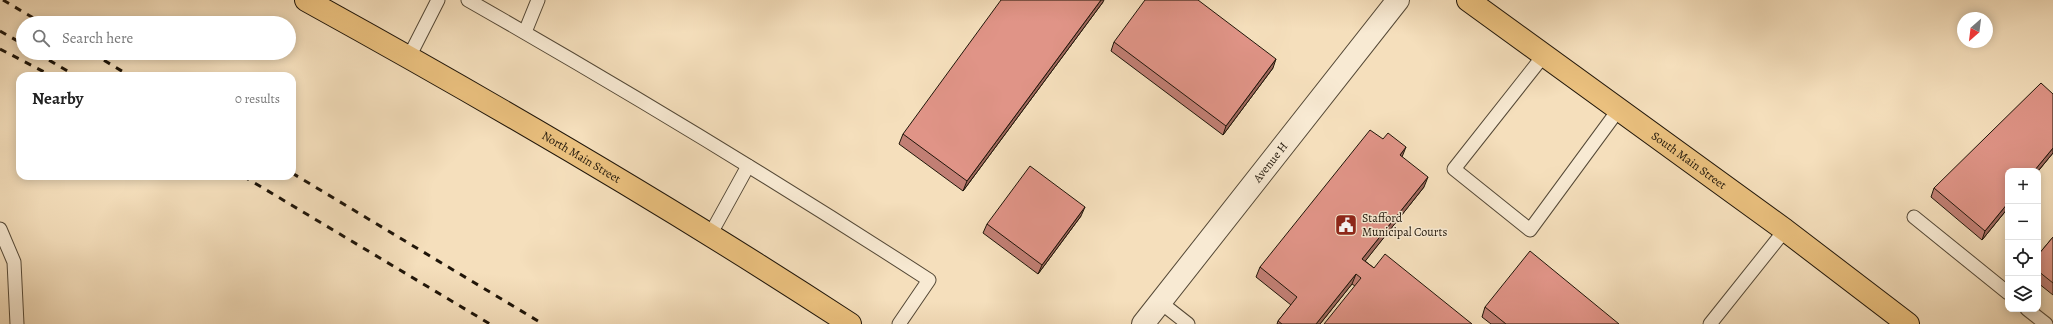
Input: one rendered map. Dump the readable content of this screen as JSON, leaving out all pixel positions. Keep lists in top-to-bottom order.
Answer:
{
  "streets": {
    "highway": ["North Main Street", "South Main Street"],
    "street": ["Avenue H"]
  },
  "places": {
    "public building": ["Stafford Municipal Courts"]
  },
  "north": "bottom left",
  "page": {
    "search": "Search here",
    "heading": ["Nearby", "0 results"],
    "map_buttons": ["+", "−"]
  }
}
